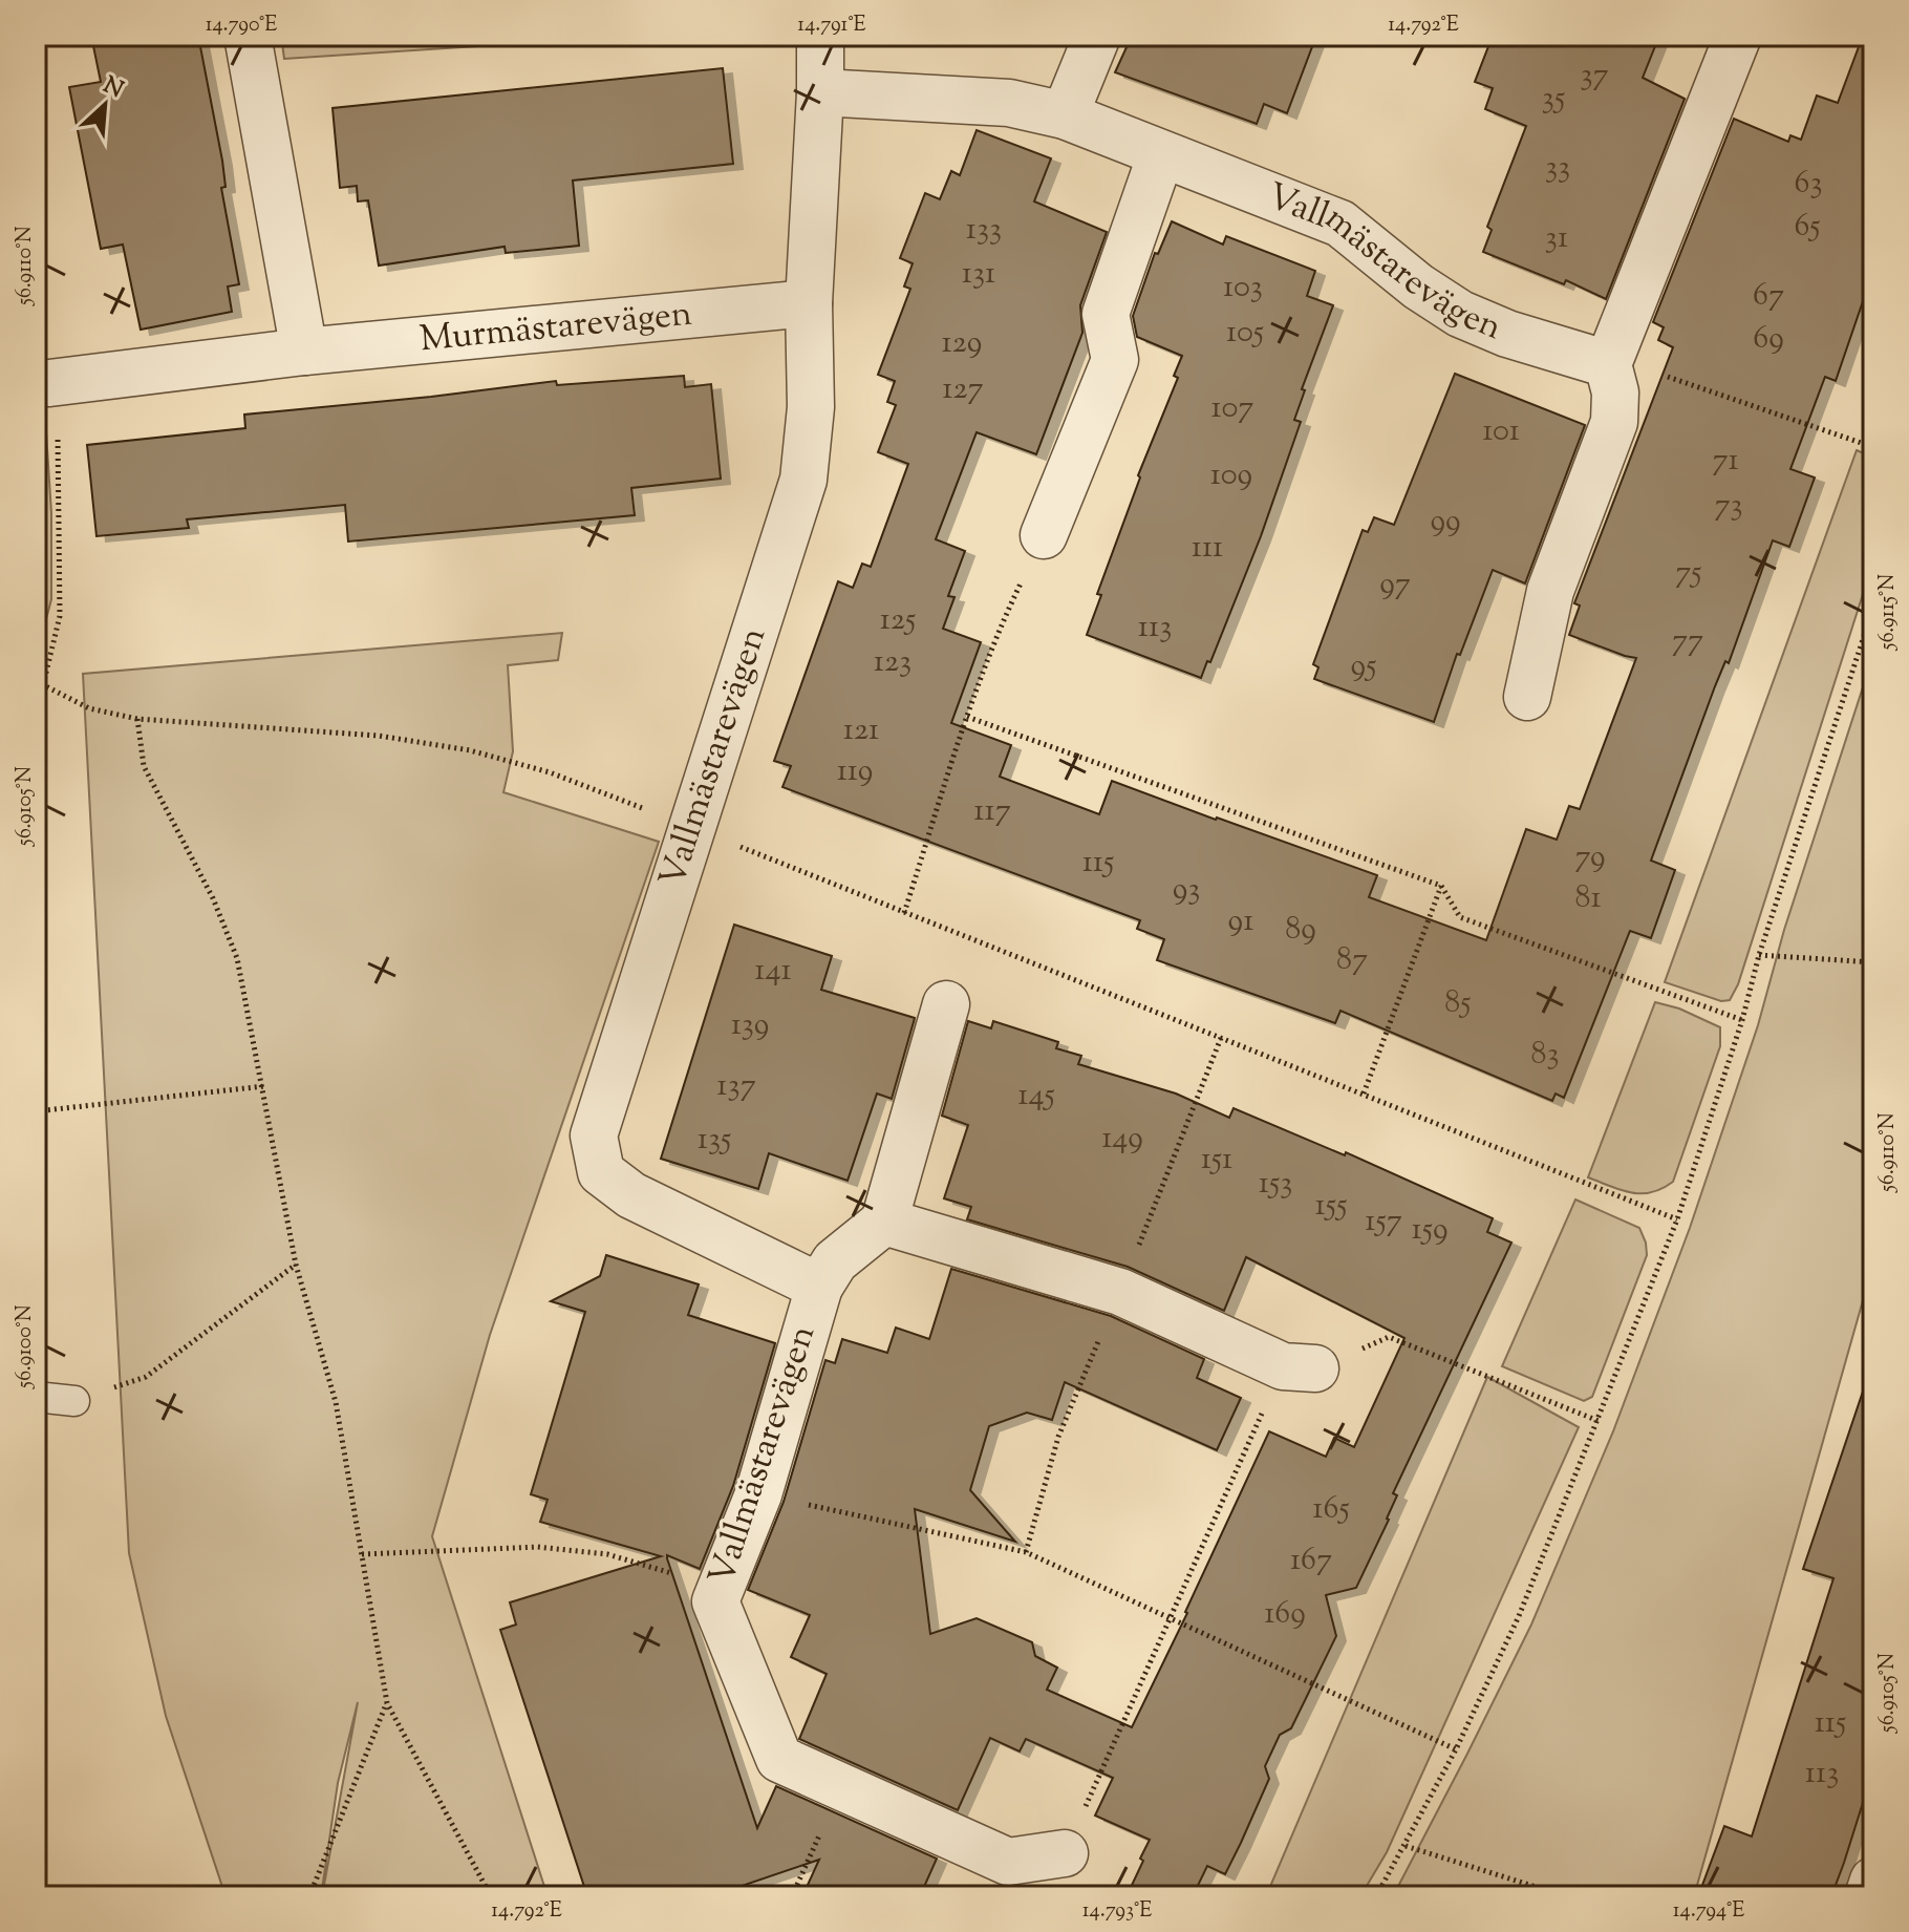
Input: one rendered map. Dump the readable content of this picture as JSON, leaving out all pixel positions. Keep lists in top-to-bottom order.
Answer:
{
  "streets": {
    "street": ["Vallmästarevägen", "Murmästarevägen"]
  },
  "crossings": [
    ["Vallmästarevägen", "Murmästarevägen"]
  ],
  "house_numbers": [
    "37",
    "35",
    "33",
    "63",
    "65",
    "133",
    "31",
    "131",
    "103",
    "67",
    "105",
    "69",
    "129",
    "127",
    "107",
    "101",
    "71",
    "109",
    "73",
    "99",
    "111",
    "75",
    "97",
    "125",
    "113",
    "77",
    "123",
    "95",
    "121",
    "119",
    "117",
    "79",
    "115",
    "93",
    "81",
    "91",
    "89",
    "87",
    "141",
    "85",
    "139",
    "83",
    "137",
    "145",
    "149",
    "135",
    "151",
    "153",
    "155",
    "157",
    "159",
    "165",
    "167",
    "169",
    "115",
    "113"
  ],
  "north": "top right",
  "coordinates": [
    "14.790°E",
    "14.791°E",
    "14.792°E",
    "56.9110°N",
    "56.9115°N",
    "56.9105°N",
    "56.9100°N",
    "14.793°E",
    "14.794°E"
  ]
}
